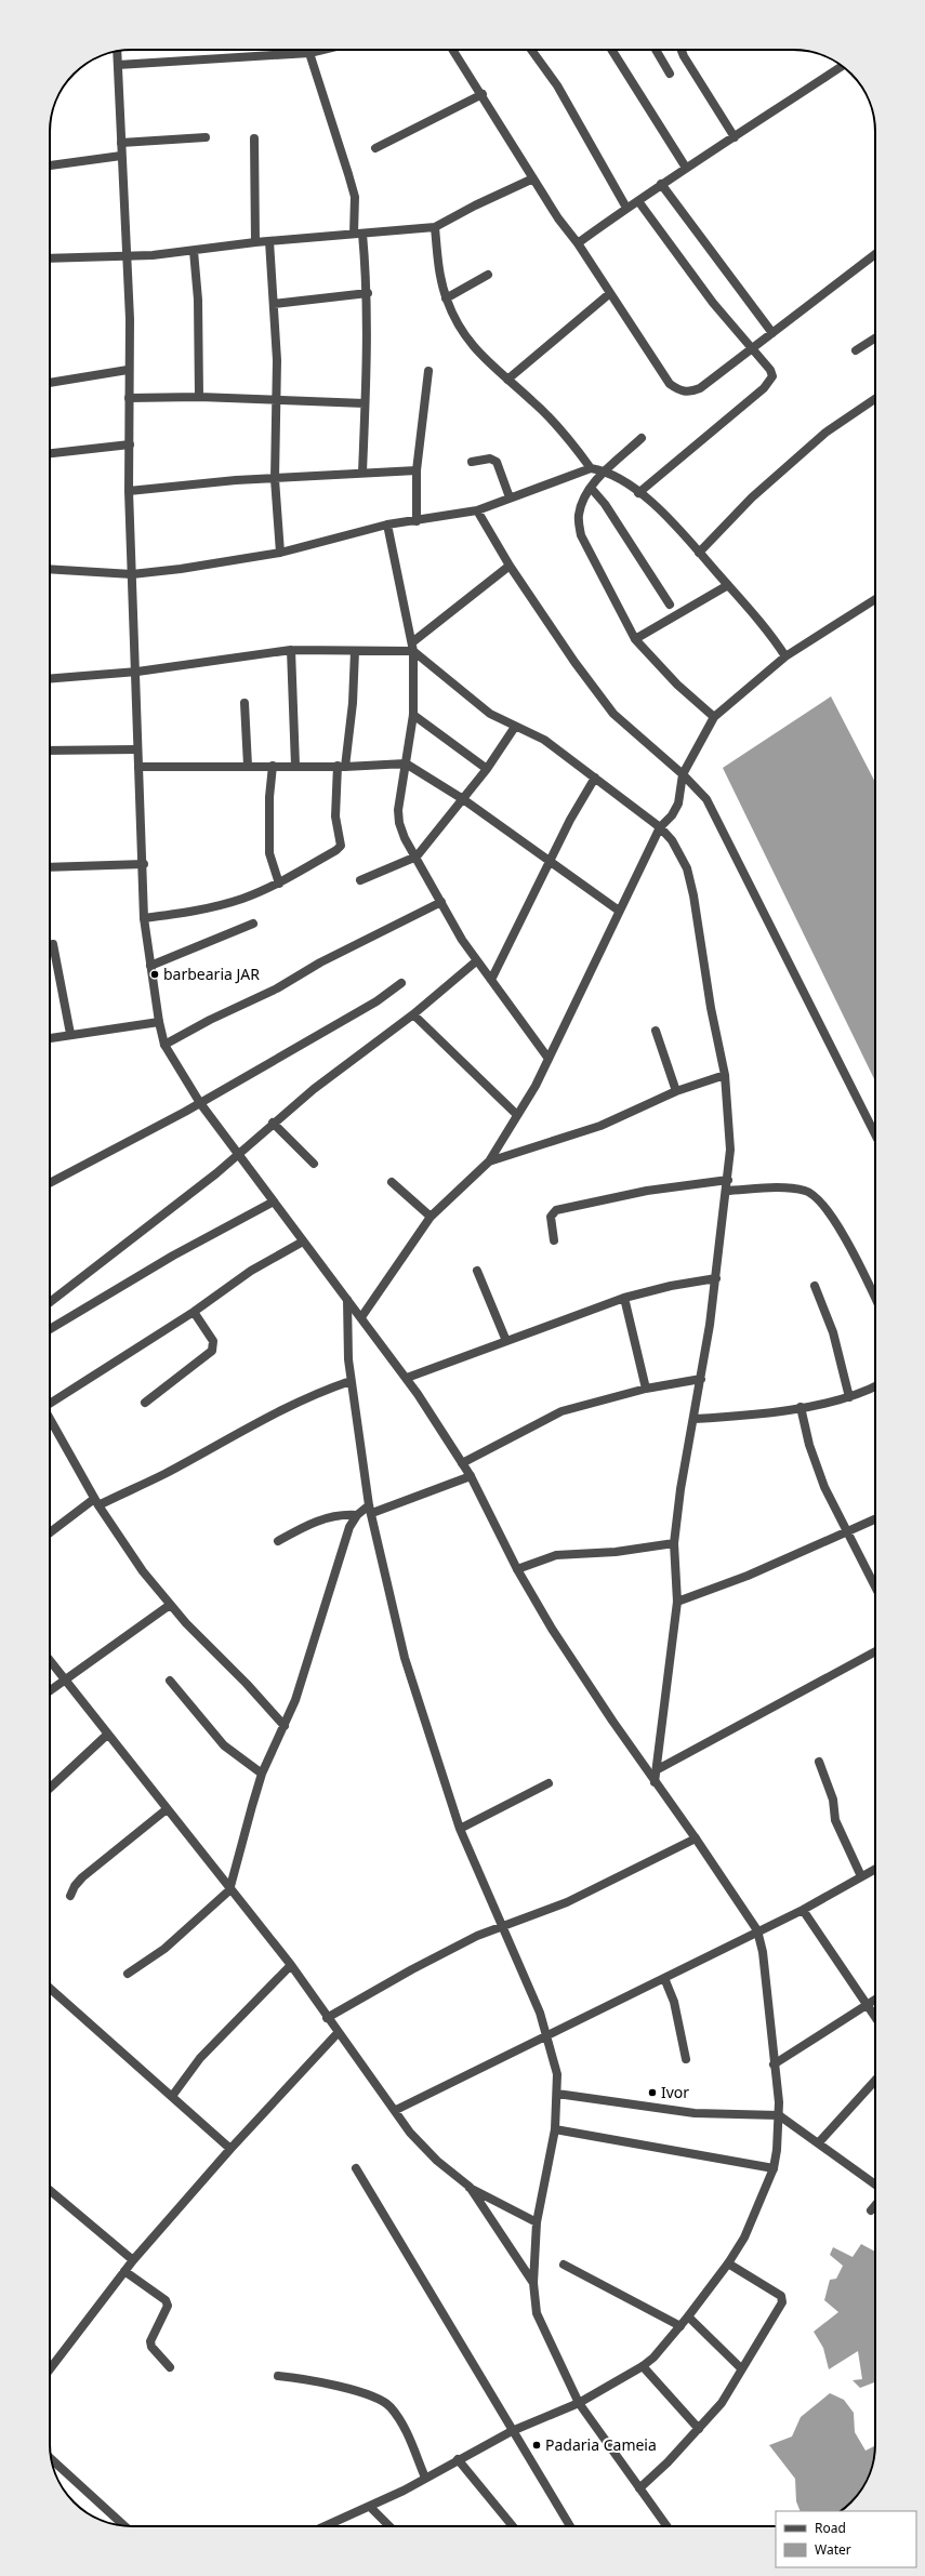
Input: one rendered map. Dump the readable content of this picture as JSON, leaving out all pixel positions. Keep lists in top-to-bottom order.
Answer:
{
  "places": ["barbearia JAR", "Ivor", "Padaria Cameia"],
  "legend": ["Road", "Water"]
}
